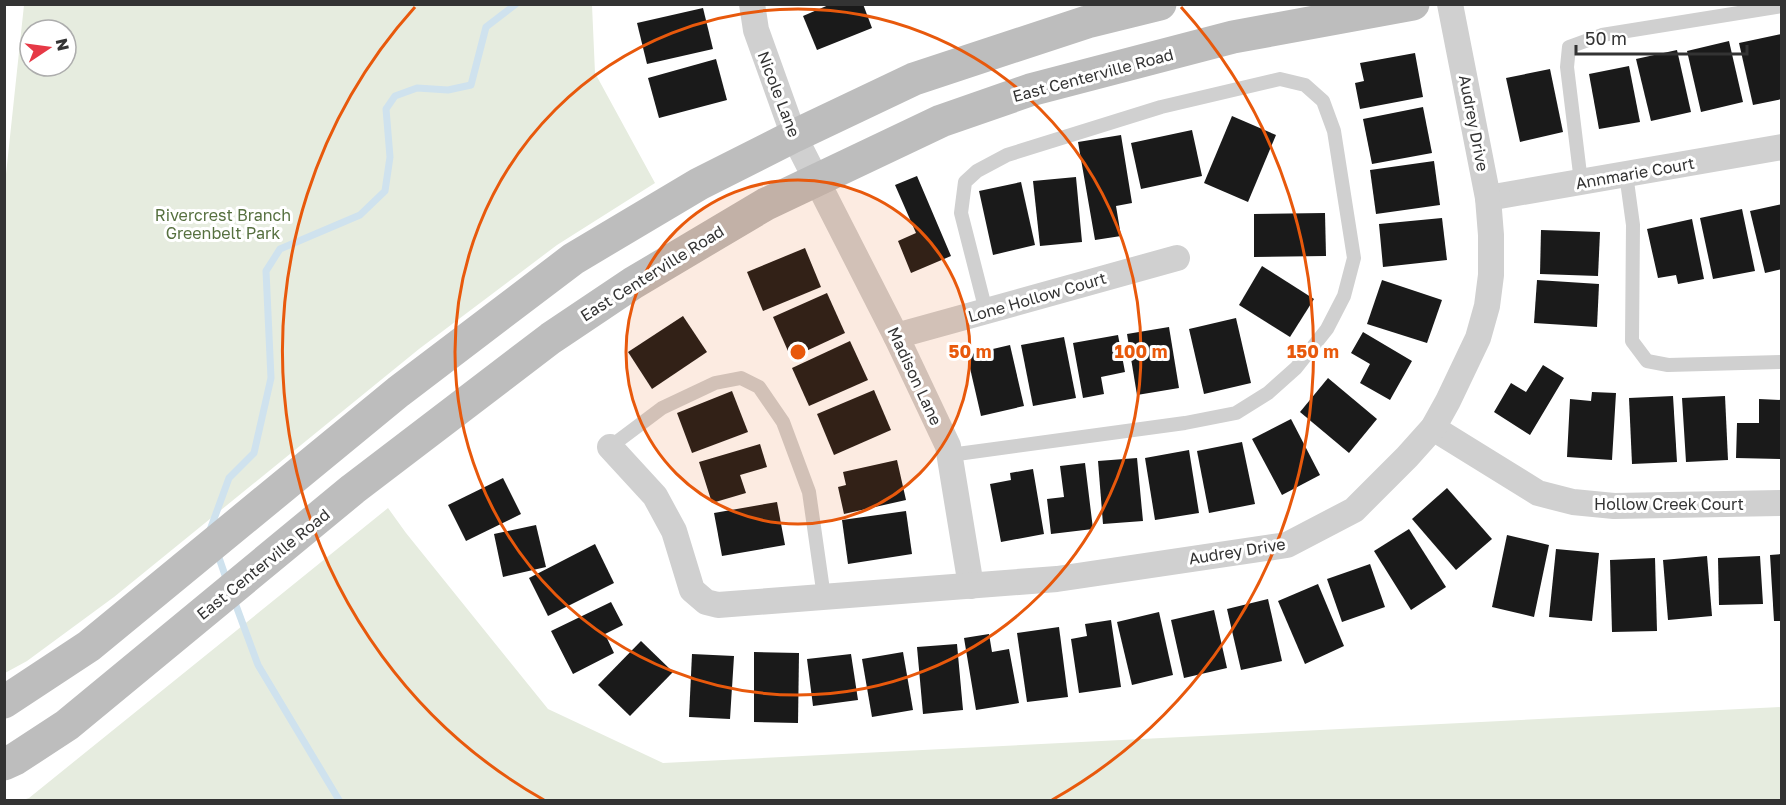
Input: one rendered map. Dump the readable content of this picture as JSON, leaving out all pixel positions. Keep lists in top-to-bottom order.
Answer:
{
  "streets": {
    "main road": ["East Centerville Road"],
    "street": [
      "Nicole Lane",
      "Audrey Drive",
      "Annmarie Court",
      "Lone Hollow Court",
      "Madison Lane",
      "Hollow Creek Court"
    ]
  },
  "crossings": [
    ["East Centerville Road", "Nicole Lane"],
    ["East Centerville Road", "Madison Lane"],
    ["Nicole Lane", "Madison Lane"],
    ["Audrey Drive", "Annmarie Court"],
    ["Audrey Drive", "Madison Lane"],
    ["Audrey Drive", "Hollow Creek Court"],
    ["Lone Hollow Court", "Madison Lane"]
  ],
  "parks": ["Rivercrest Branch Greenbelt Park"],
  "scale_bar": "50 m",
  "north": "right",
  "rings": ["50 m", "100 m", "150 m"]
}
